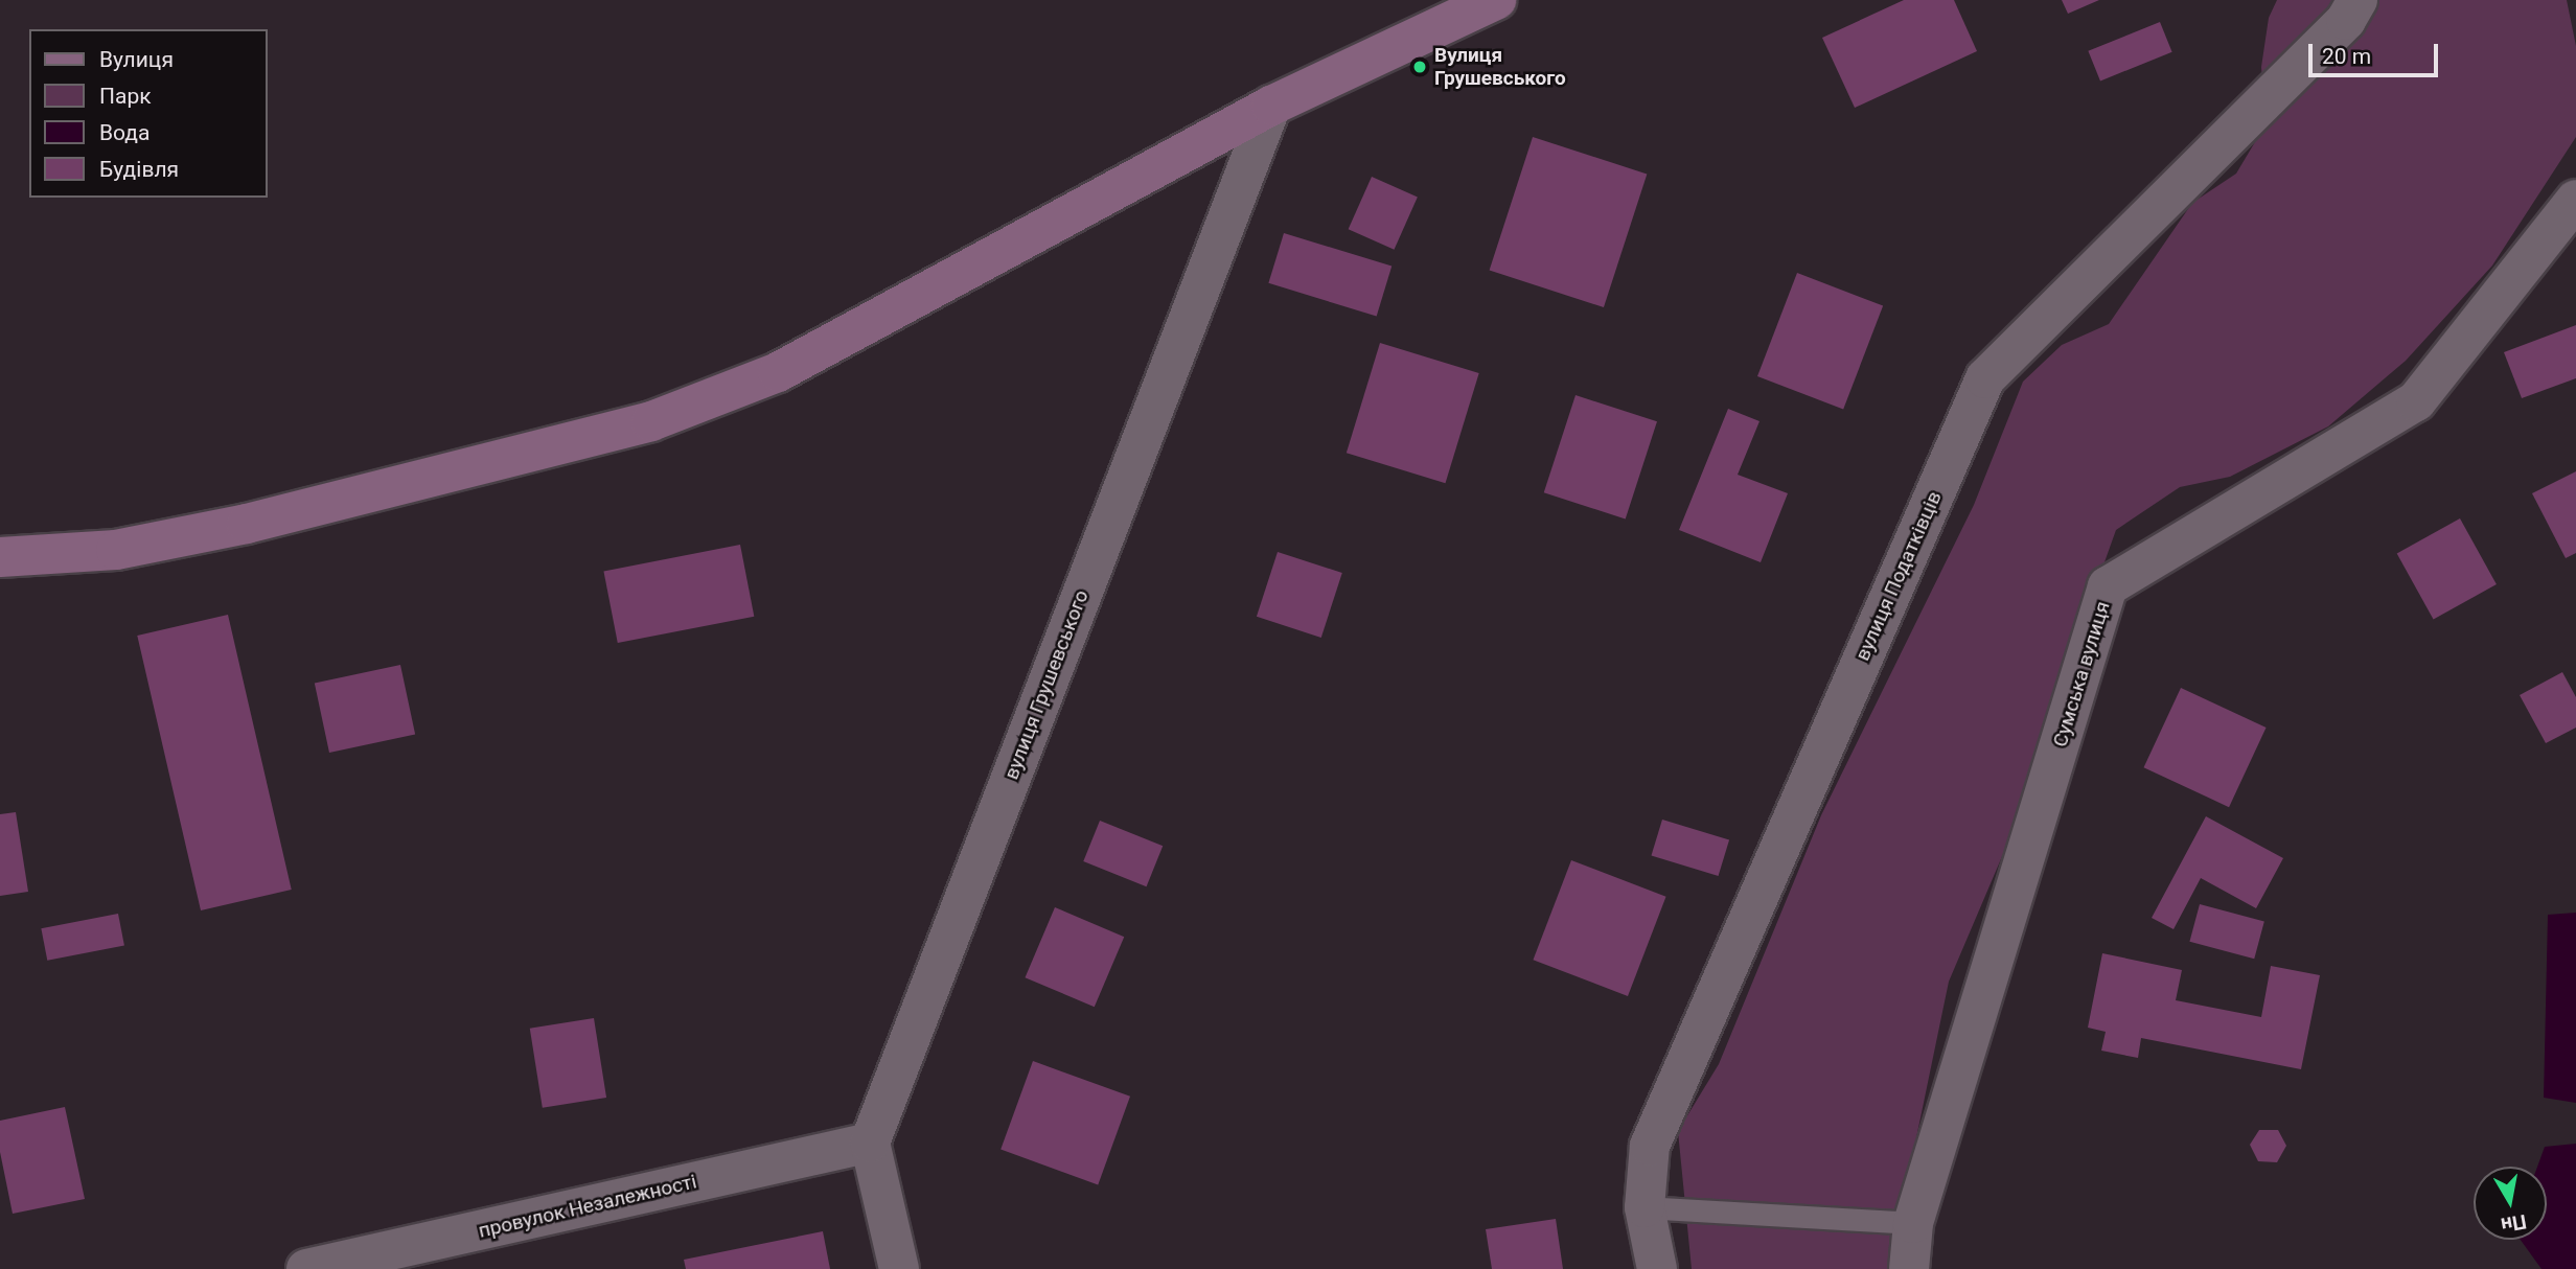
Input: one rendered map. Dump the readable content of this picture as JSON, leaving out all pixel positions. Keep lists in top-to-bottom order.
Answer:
{
  "streets": {
    "street": [
      "вулиця Податківців",
      "Сумська вулиця",
      "вулиця Грушевського",
      "провулок Незалежності"
    ]
  },
  "crossings": [
    ["вулиця Грушевського", "провулок Незалежності"]
  ],
  "places": ["Вулиця Грушевського"],
  "legend": [
    "Вулиця",
    "Парк",
    "Вода",
    "Будівля"
  ],
  "scale_bar": "20 m",
  "north": "bottom"
}
